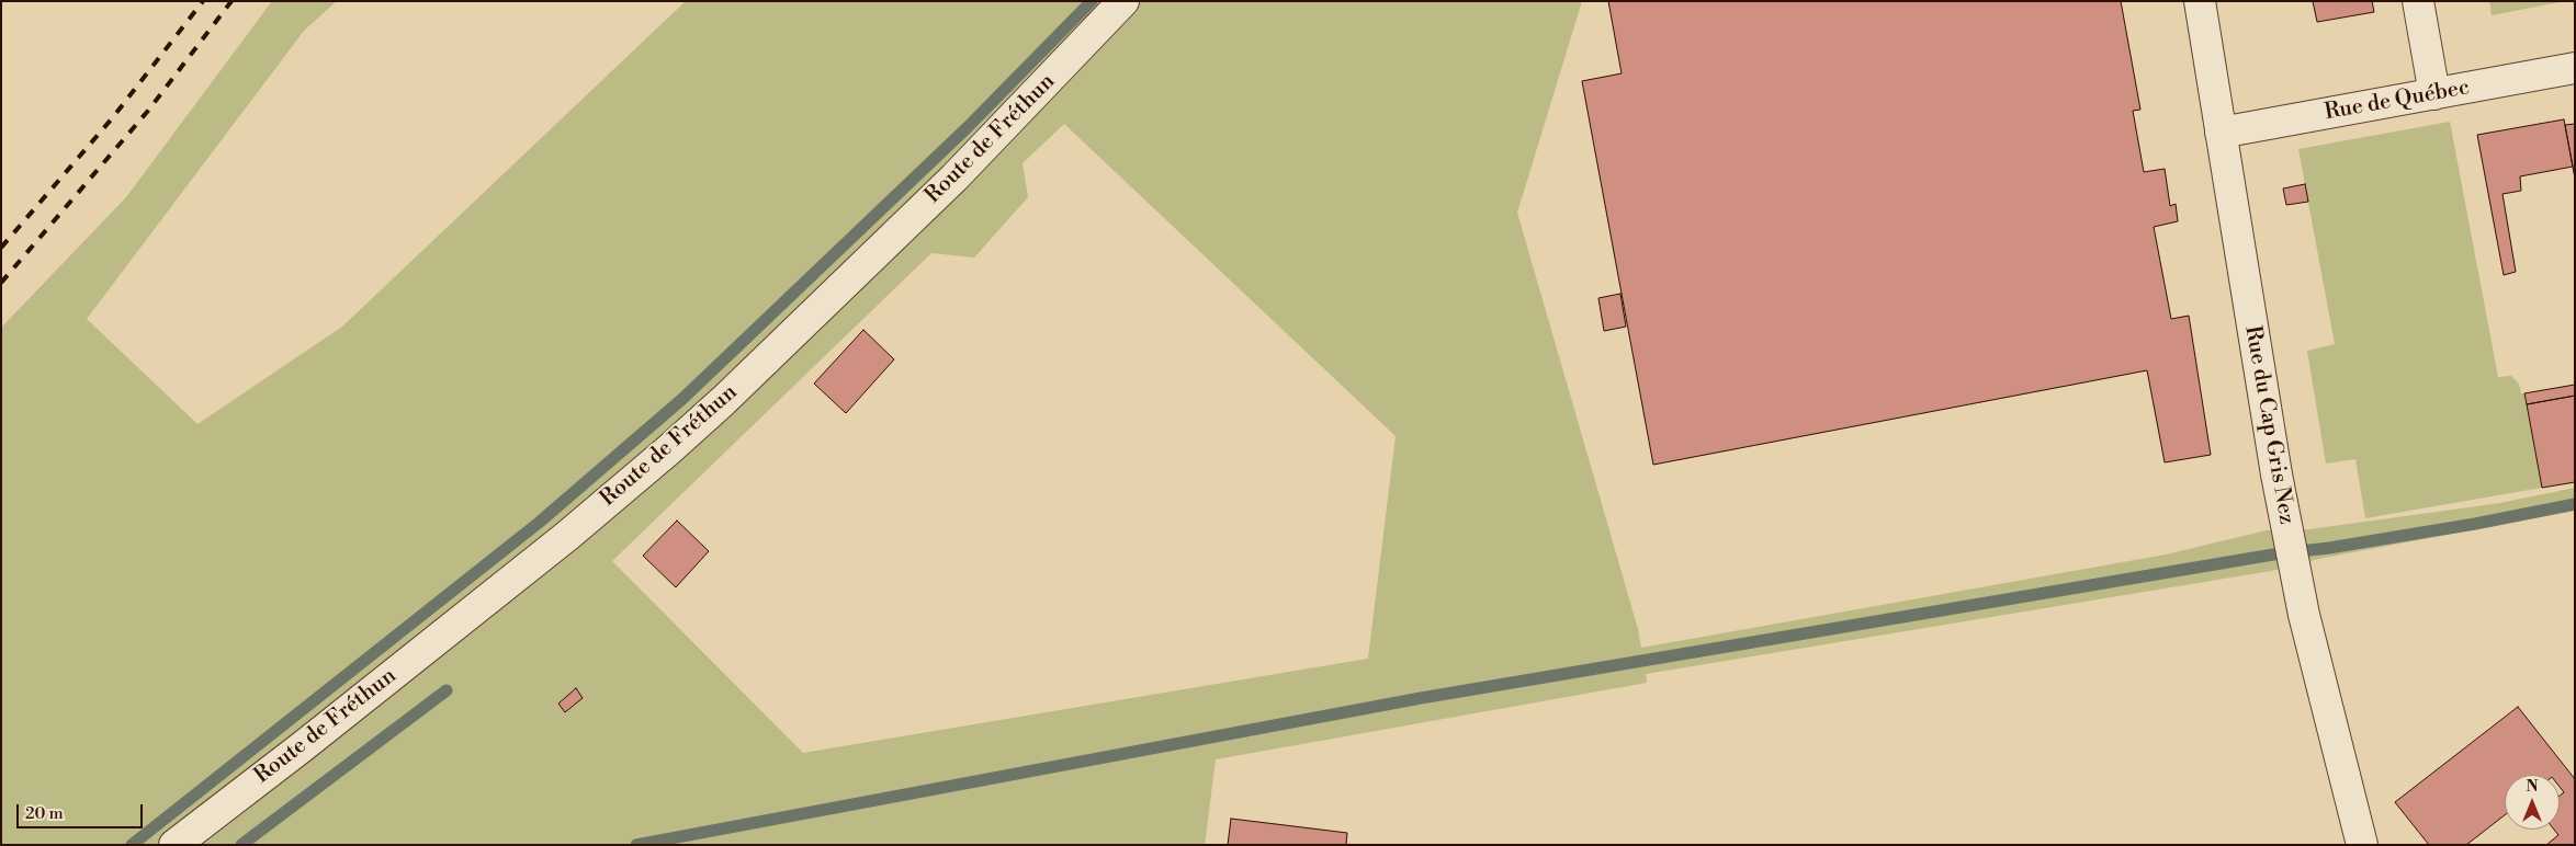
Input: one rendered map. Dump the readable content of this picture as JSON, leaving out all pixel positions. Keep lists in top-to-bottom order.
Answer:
{
  "streets": {
    "street": ["Rue de Québec", "Route de Fréthun", "Rue du Cap Gris Nez"]
  },
  "crossings": [
    ["Rue de Québec", "Rue du Cap Gris Nez"]
  ],
  "scale_bar": "20 m",
  "north": "top"
}
